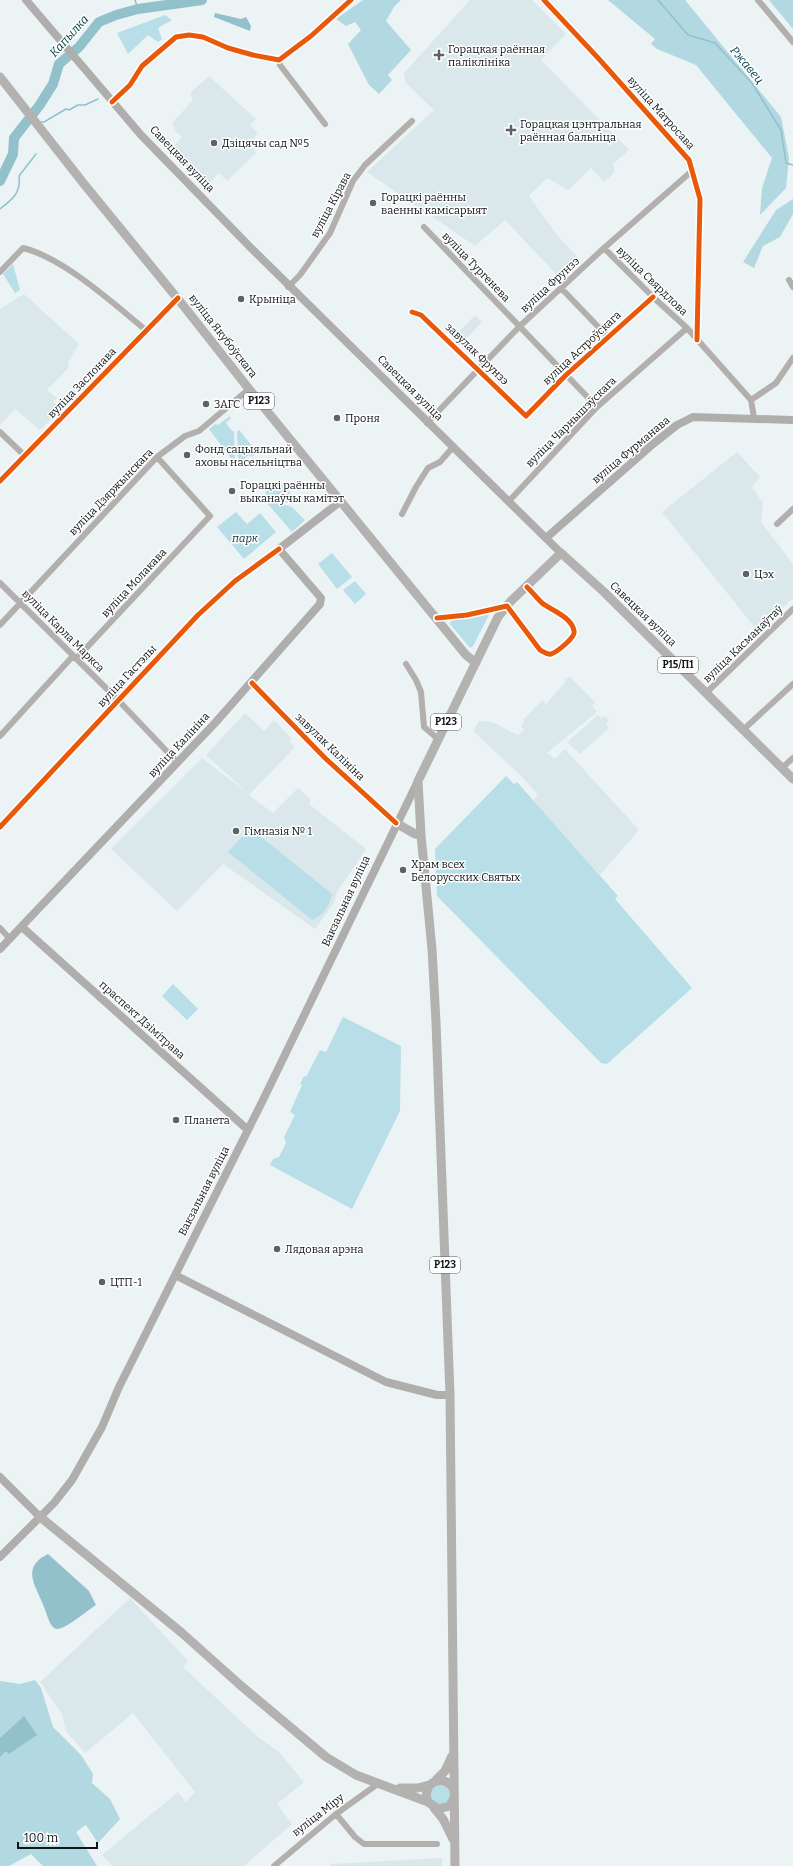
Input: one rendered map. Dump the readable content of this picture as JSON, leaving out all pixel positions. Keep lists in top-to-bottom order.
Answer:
{
  "streets": {
    "main road": [
      "Савецкая вуліца",
      "вуліца Якубоўскага",
      "Р123",
      "вуліца Фурманава",
      "Р15/П1",
      "вуліца Гастэлы",
      "вуліца Калініна",
      "Вакзальная вуліца",
      "праспект Дзімітрава"
    ],
    "street": [
      "вуліца Матросава",
      "вуліца Кірава",
      "вуліца Тургенева",
      "вуліца Свярдлова",
      "вуліца Фрунзэ",
      "вуліца Астроўскага",
      "завулак Фрунзэ",
      "вуліца Заслонава",
      "вуліца Чарнышэўскага",
      "вуліца Дзяржынскага",
      "вуліца Молакава",
      "вуліца Карла Маркса",
      "вуліца Касманаўтаў",
      "завулак Калініна",
      "вуліца Міру"
    ]
  },
  "crossings": [
    ["вуліца Матросава", "вуліца Фрунзэ"],
    ["Савецкая вуліца", "вуліца Кірава"],
    ["Савецкая вуліца", "вуліца Фрунзэ"],
    ["Савецкая вуліца", "вуліца Чарнышэўскага"],
    ["Савецкая вуліца", "вуліца Фурманава"],
    ["Савецкая вуліца", "вуліца Касманаўтаў"],
    ["Савецкая вуліца", "Вакзальная вуліца"],
    ["вуліца Тургенева", "вуліца Фрунзэ"],
    ["вуліца Тургенева", "вуліца Астроўскага"],
    ["вуліца Тургенева", "вуліца Чарнышэўскага"],
    ["вуліца Свярдлова", "вуліца Фрунзэ"],
    ["вуліца Свярдлова", "вуліца Астроўскага"],
    ["вуліца Свярдлова", "вуліца Чарнышэўскага"],
    ["вуліца Фрунзэ", "завулак Фрунзэ"],
    ["вуліца Якубоўскага", "вуліца Заслонава"],
    ["вуліца Якубоўскага", "вуліца Дзяржынскага"],
    ["вуліца Якубоўскага", "вуліца Гастэлы"],
    ["вуліца Якубоўскага", "Вакзальная вуліца"],
    ["вуліца Астроўскага", "завулак Фрунзэ"],
    ["Р123", "Вакзальная вуліца"],
    ["вуліца Дзяржынскага", "вуліца Молакава"],
    ["вуліца Дзяржынскага", "вуліца Карла Маркса"],
    ["вуліца Молакава", "вуліца Карла Маркса"],
    ["вуліца Карла Маркса", "вуліца Гастэлы"],
    ["вуліца Карла Маркса", "вуліца Калініна"],
    ["вуліца Гастэлы", "вуліца Калініна"],
    ["вуліца Калініна", "завулак Калініна"],
    ["вуліца Калініна", "праспект Дзімітрава"],
    ["завулак Калініна", "Вакзальная вуліца"],
    ["Вакзальная вуліца", "праспект Дзімітрава"]
  ],
  "water": ["Капылка", "Ржавец"],
  "parks": ["парк"],
  "places": {
    "health": ["Горацкая раённая паліклініка", "Горацкая цэнтральная раённая бальніца"],
    "other": [
      "Дзіцячы сад №5",
      "Горацкі раённы ваенны камісарыят",
      "Крыніца",
      "ЗАГС",
      "Проня",
      "Фонд сацыяльнай аховы насельніцтва",
      "Горацкі раённы выканаўчы камітэт",
      "Цэх",
      "Гімназія № 1",
      "Храм всех Белорусских Святых",
      "Планета",
      "Лядовая арэна",
      "ЦТП-1"
    ]
  },
  "scale_bar": "100 m"
}
